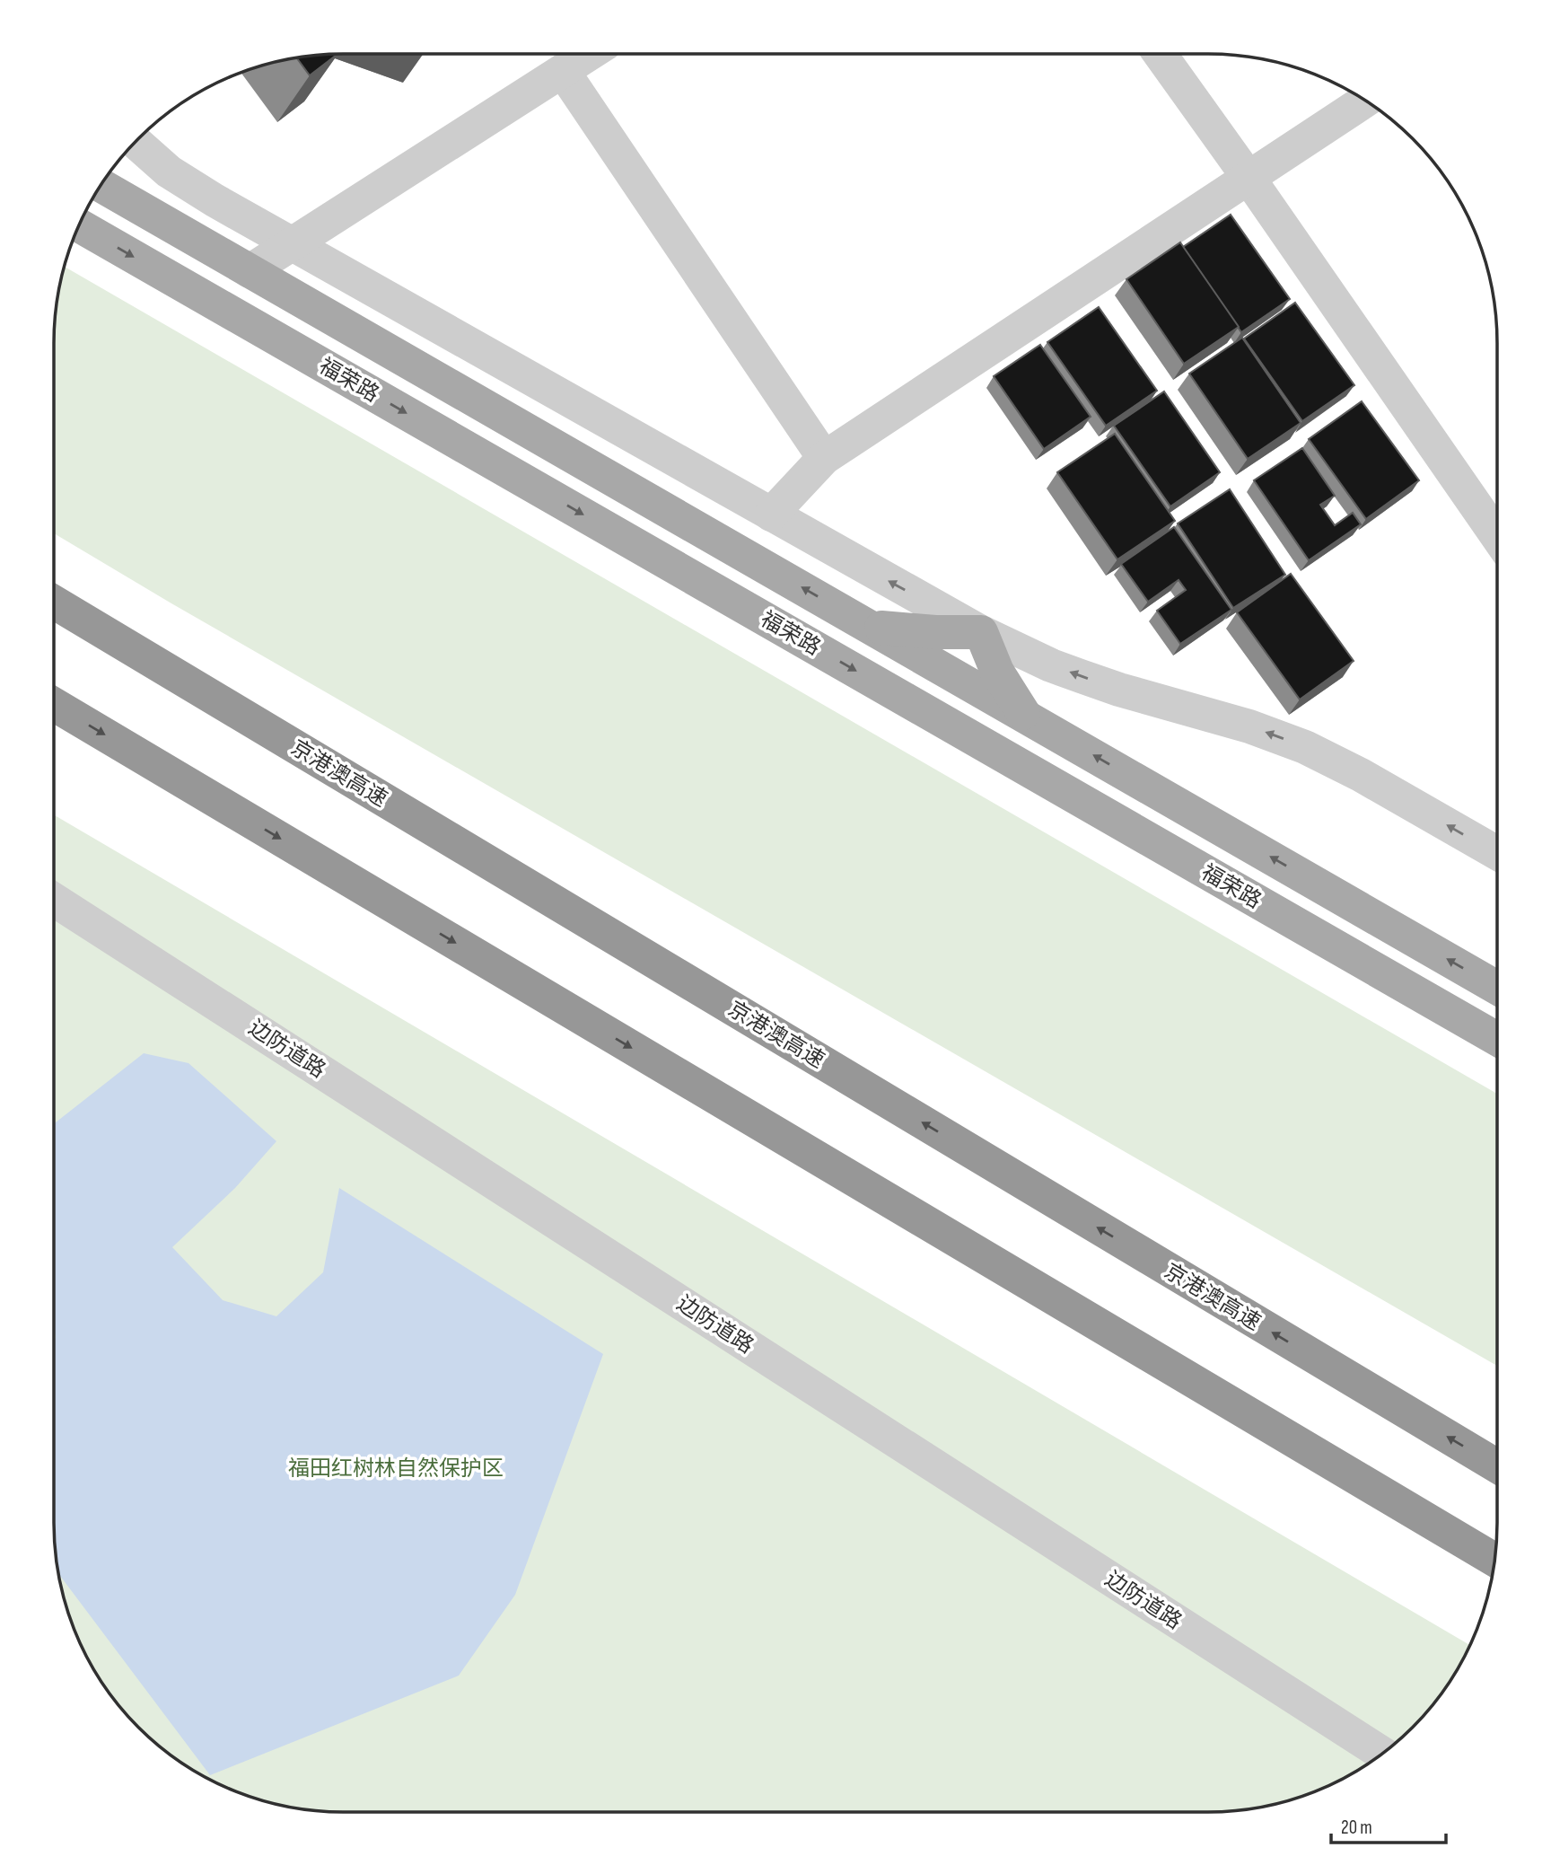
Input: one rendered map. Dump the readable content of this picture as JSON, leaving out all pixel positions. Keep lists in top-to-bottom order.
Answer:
{
  "streets": {
    "highway": ["京港澳高速"],
    "main road": ["福荣路"],
    "street": ["边防道路"]
  },
  "parks": ["福田红树林自然保护区"],
  "scale_bar": "20 m"
}
